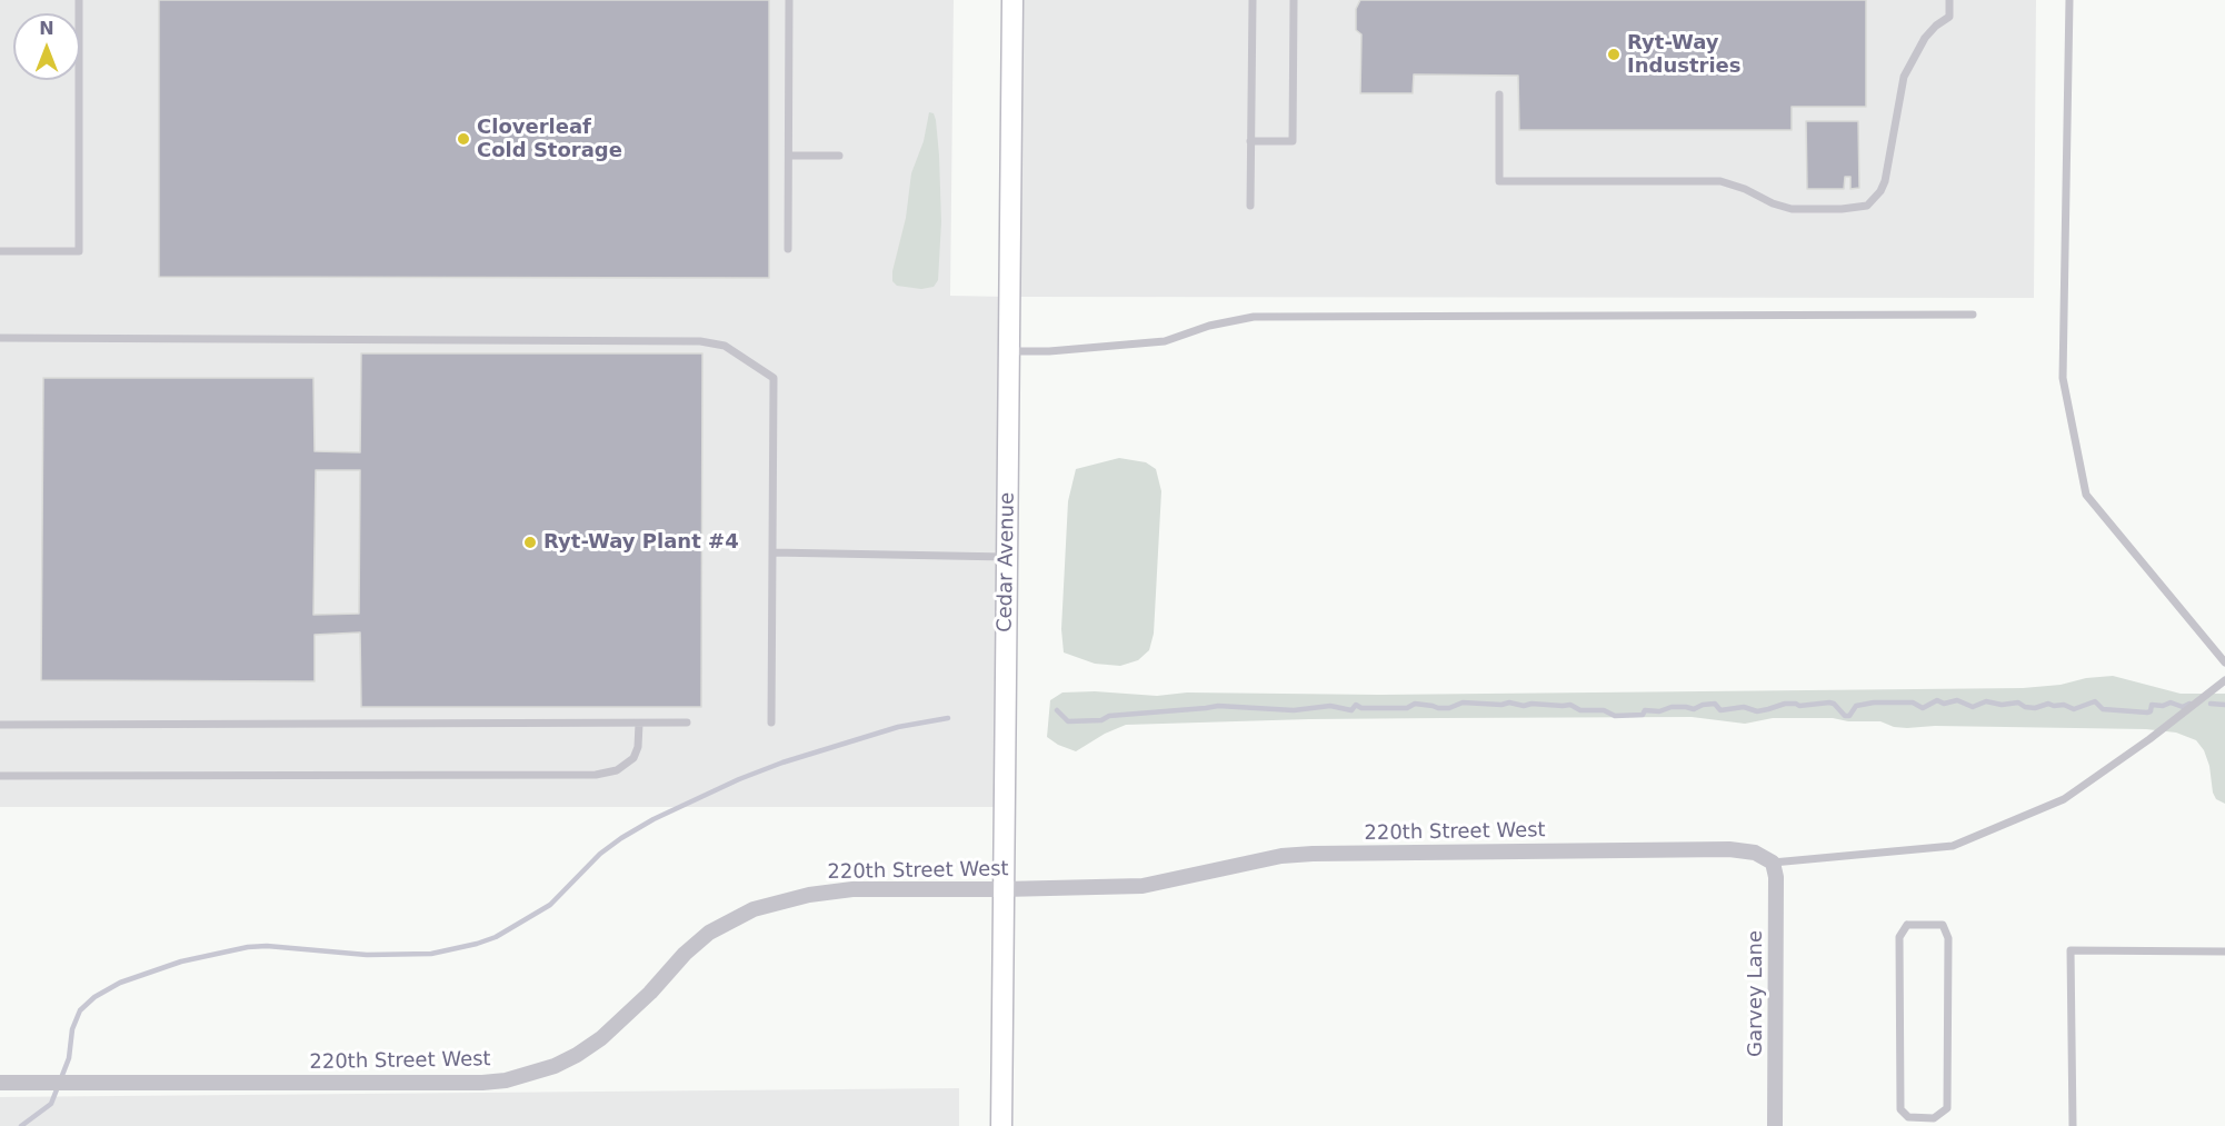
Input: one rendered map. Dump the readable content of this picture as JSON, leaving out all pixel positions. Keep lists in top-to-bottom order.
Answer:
{
  "streets": {
    "main road": ["Cedar Avenue"],
    "street": ["220th Street West", "Garvey Lane"]
  },
  "crossings": [
    ["Cedar Avenue", "220th Street West"],
    ["220th Street West", "Garvey Lane"]
  ],
  "places": ["Ryt-Way Industries", "Cloverleaf Cold Storage", "Ryt-Way Plant #4"],
  "north": "top"
}
